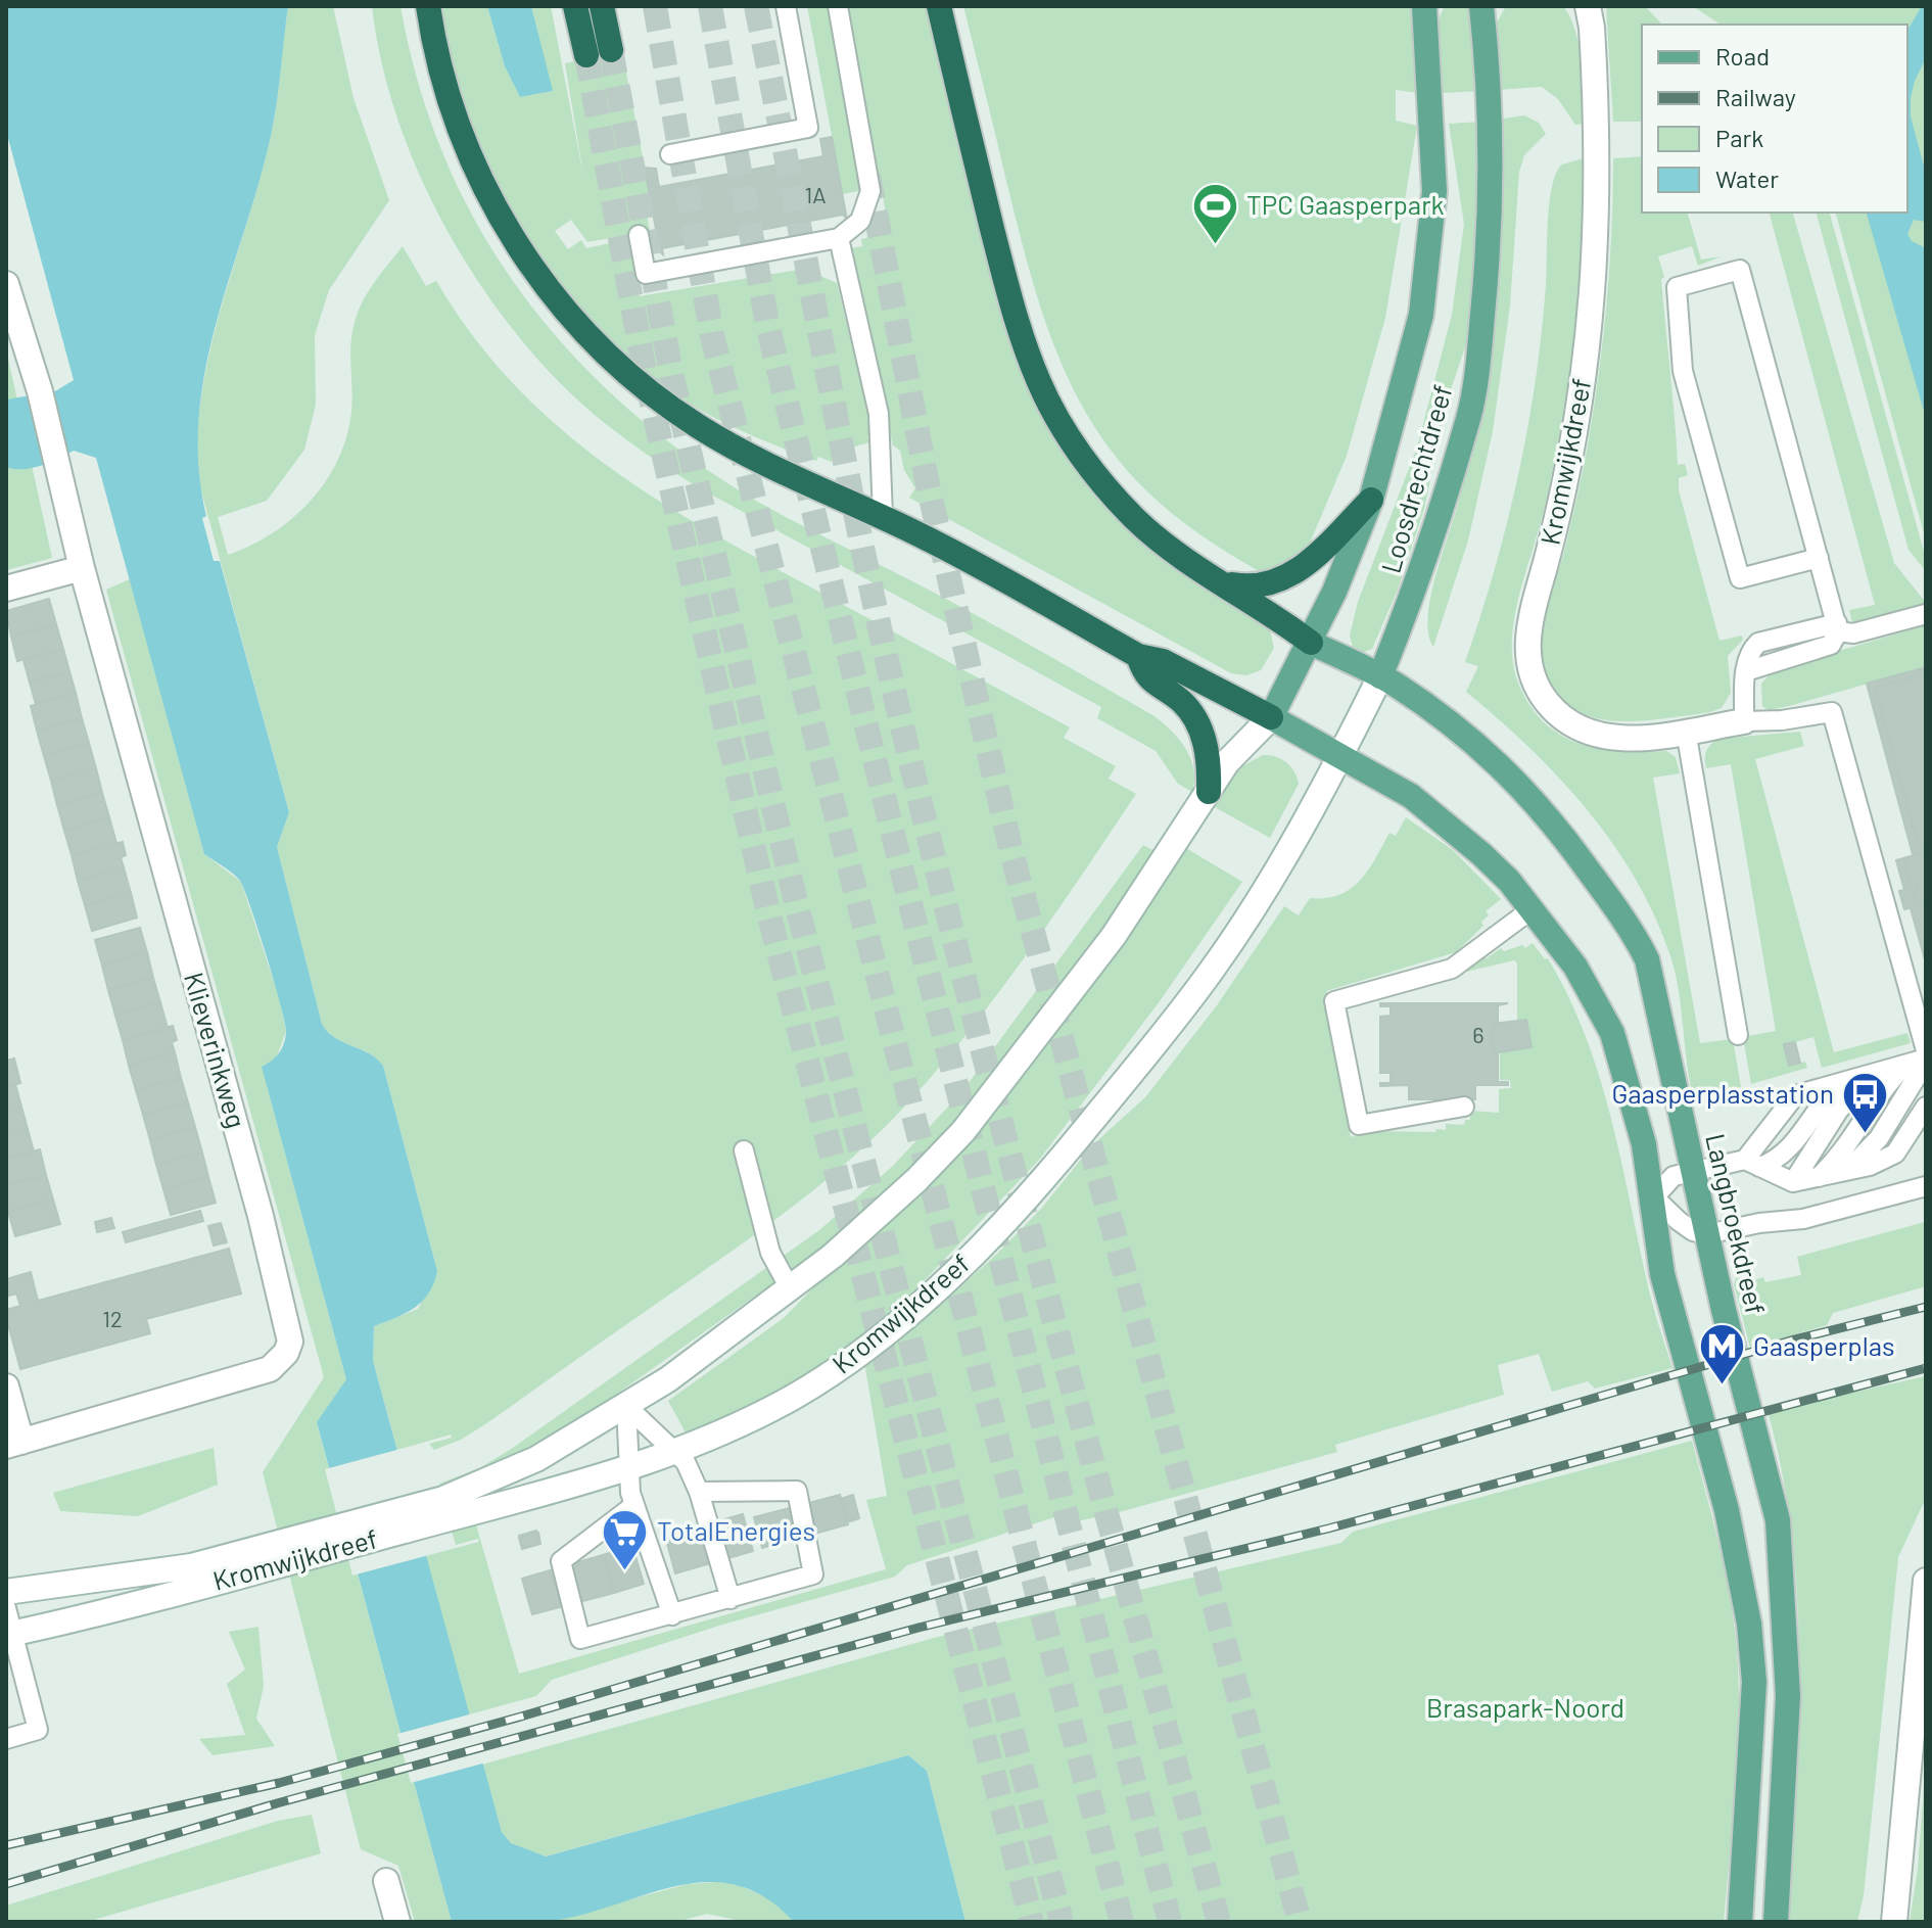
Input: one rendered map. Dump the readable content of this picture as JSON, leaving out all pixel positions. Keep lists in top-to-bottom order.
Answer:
{
  "streets": {
    "main road": [
      "Kromwijkdreef",
      "Loosdrechtdreef",
      "Klieverinkweg",
      "Langbroekdreef"
    ]
  },
  "crossings": [
    ["Kromwijkdreef", "Loosdrechtdreef"],
    ["Loosdrechtdreef", "Langbroekdreef"]
  ],
  "parks": ["Brasapark-Noord"],
  "places": {
    "sports": ["TPC Gaasperpark"],
    "bus stop": ["Gaasperplasstation"],
    "metro station": ["Gaasperplas"],
    "supermarket": ["TotalEnergies"]
  },
  "house_numbers": ["1A", "6", "12"],
  "legend": [
    "Road",
    "Railway",
    "Park",
    "Water"
  ]
}
